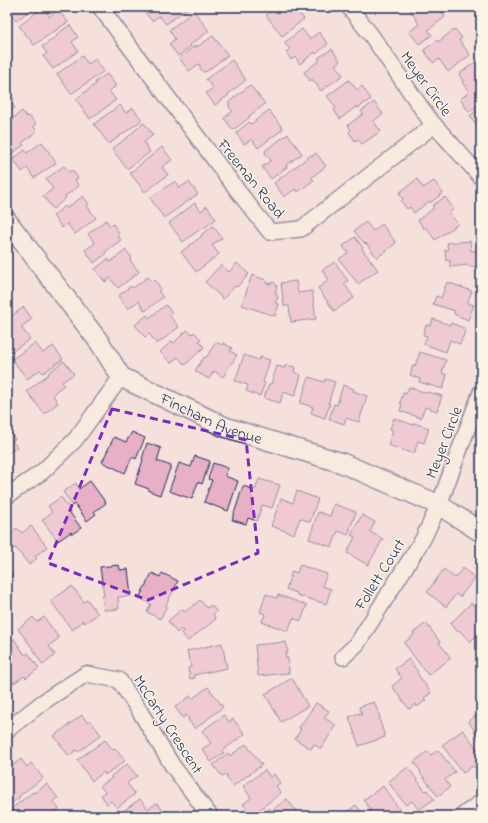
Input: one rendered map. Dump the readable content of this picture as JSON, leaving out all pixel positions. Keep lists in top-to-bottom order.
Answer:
{
  "streets": {
    "street": [
      "Meyer Circle",
      "Freeman Road",
      "Fincham Avenue",
      "Follett Court",
      "McCarty Crescent"
    ]
  },
  "crossings": [
    ["Meyer Circle", "Freeman Road"],
    ["Meyer Circle", "Fincham Avenue"],
    ["Meyer Circle", "Follett Court"],
    ["Fincham Avenue", "Follett Court"]
  ]
}
